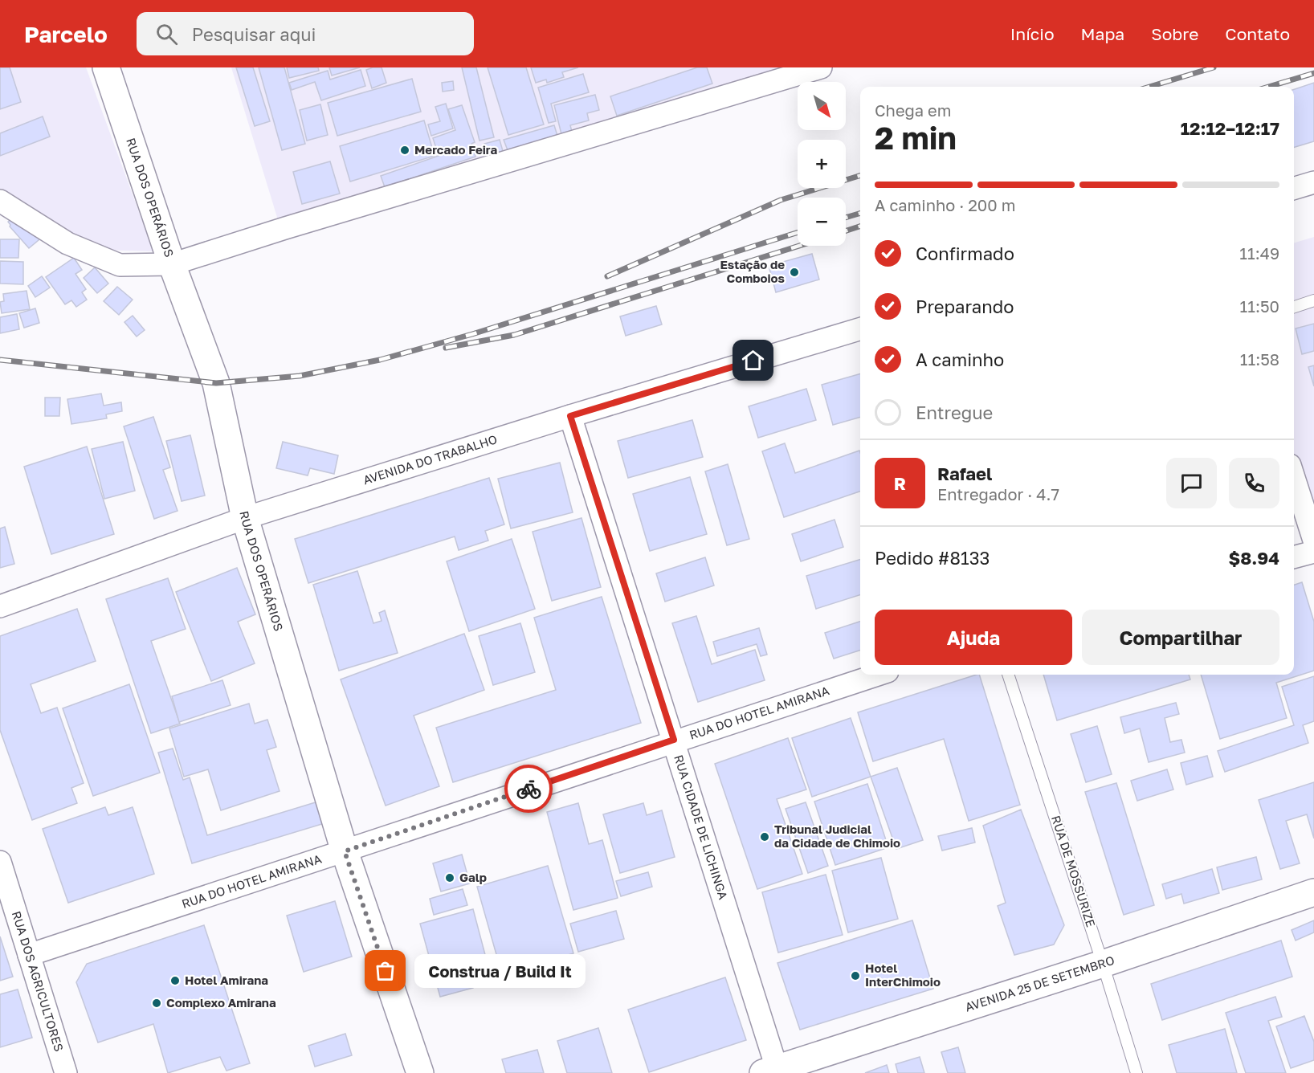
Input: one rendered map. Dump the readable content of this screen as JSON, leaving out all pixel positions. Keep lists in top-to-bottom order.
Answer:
{
  "streets": {
    "street": [
      "RUA DOS OPERÁRIOS",
      "AVENIDA DO TRABALHO",
      "RUA DO HOTEL AMIRANA",
      "RUA CIDADE DE LICHINGA",
      "RUA DOS AGRICULTORES",
      "AVENIDA 25 DE SETEMBRO"
    ],
    "lane": ["RUA DE MOSSURIZE"]
  },
  "crossings": [
    ["RUA DOS OPERÁRIOS", "AVENIDA DO TRABALHO"],
    ["RUA DOS OPERÁRIOS", "RUA DO HOTEL AMIRANA"],
    ["AVENIDA DO TRABALHO", "RUA CIDADE DE LICHINGA"],
    ["RUA DO HOTEL AMIRANA", "RUA CIDADE DE LICHINGA"],
    ["RUA DO HOTEL AMIRANA", "RUA DOS AGRICULTORES"],
    ["RUA CIDADE DE LICHINGA", "AVENIDA 25 DE SETEMBRO"],
    ["RUA DE MOSSURIZE", "AVENIDA 25 DE SETEMBRO"]
  ],
  "places": [
    "Mercado Feira",
    "Estação de Comboios",
    "Tribunal Judicial da Cidade de Chimoio",
    "Galp",
    "Construa / Build It",
    "Hotel InterChimoio",
    "Hotel Amirana",
    "Complexo Amirana"
  ],
  "north": "bottom right",
  "page": {
    "header": "Parcelo",
    "search": "Pesquisar aqui",
    "nav": [
      "Início",
      "Mapa",
      "Sobre",
      "Contato"
    ],
    "map_buttons": ["+", "−"],
    "heading": ["2 min", "Chega em", "12:12–12:17"],
    "panel": [
      "Rafael",
      "Entregador · 4.7",
      "Pedido #8133",
      "$8.94"
    ],
    "bar": "A caminho · 200 m",
    "list": [
      ["Confirmado", "11:49"],
      ["Preparando", "11:50"],
      ["A caminho", "11:58"],
      "Entregue"
    ],
    "round": "R",
    "buttons": ["Ajuda", "Compartilhar"],
    "bubble": "Construa / Build It"
  }
}
